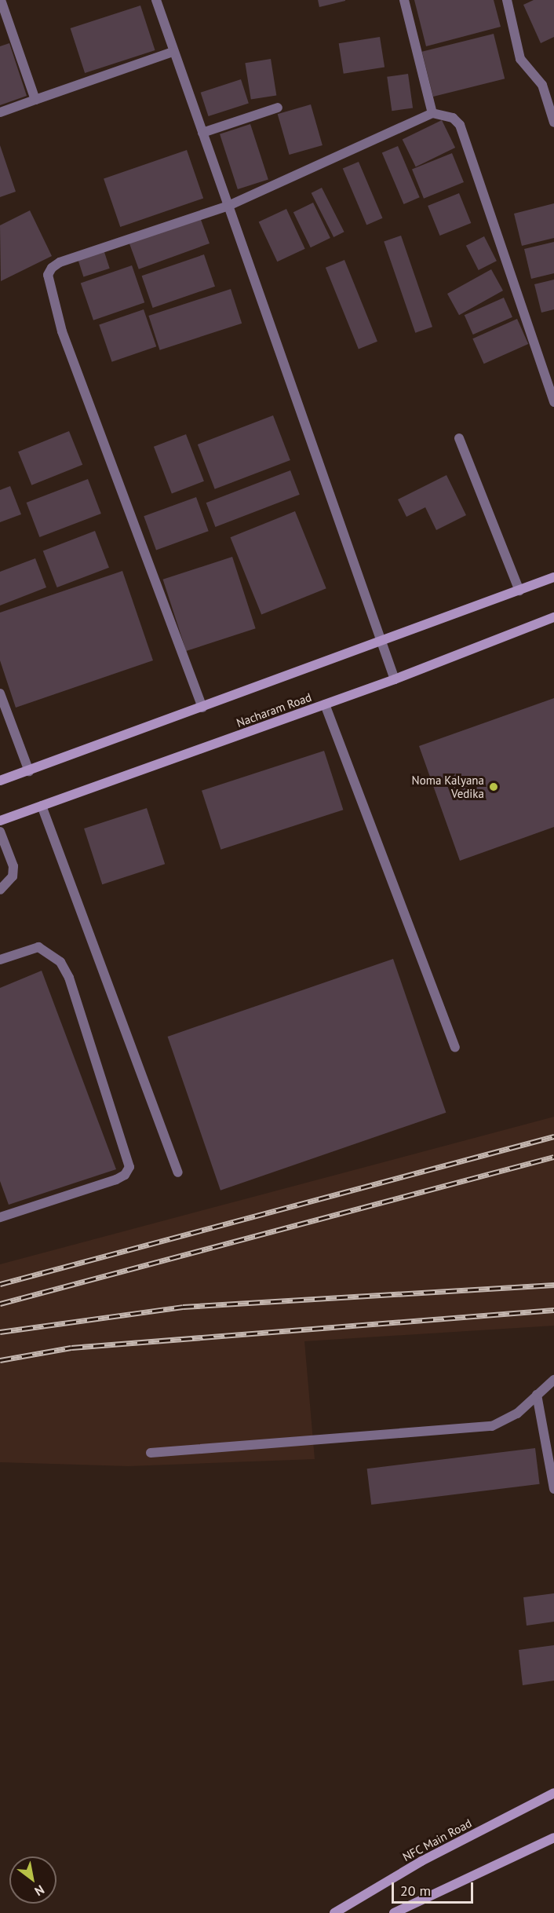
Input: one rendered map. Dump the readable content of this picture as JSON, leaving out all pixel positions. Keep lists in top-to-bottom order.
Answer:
{
  "streets": {
    "main road": ["Nacharam Road", "NFC Main Road"]
  },
  "places": ["Noma Kalyana Vedika"],
  "scale_bar": "20 m",
  "north": "bottom right"
}
